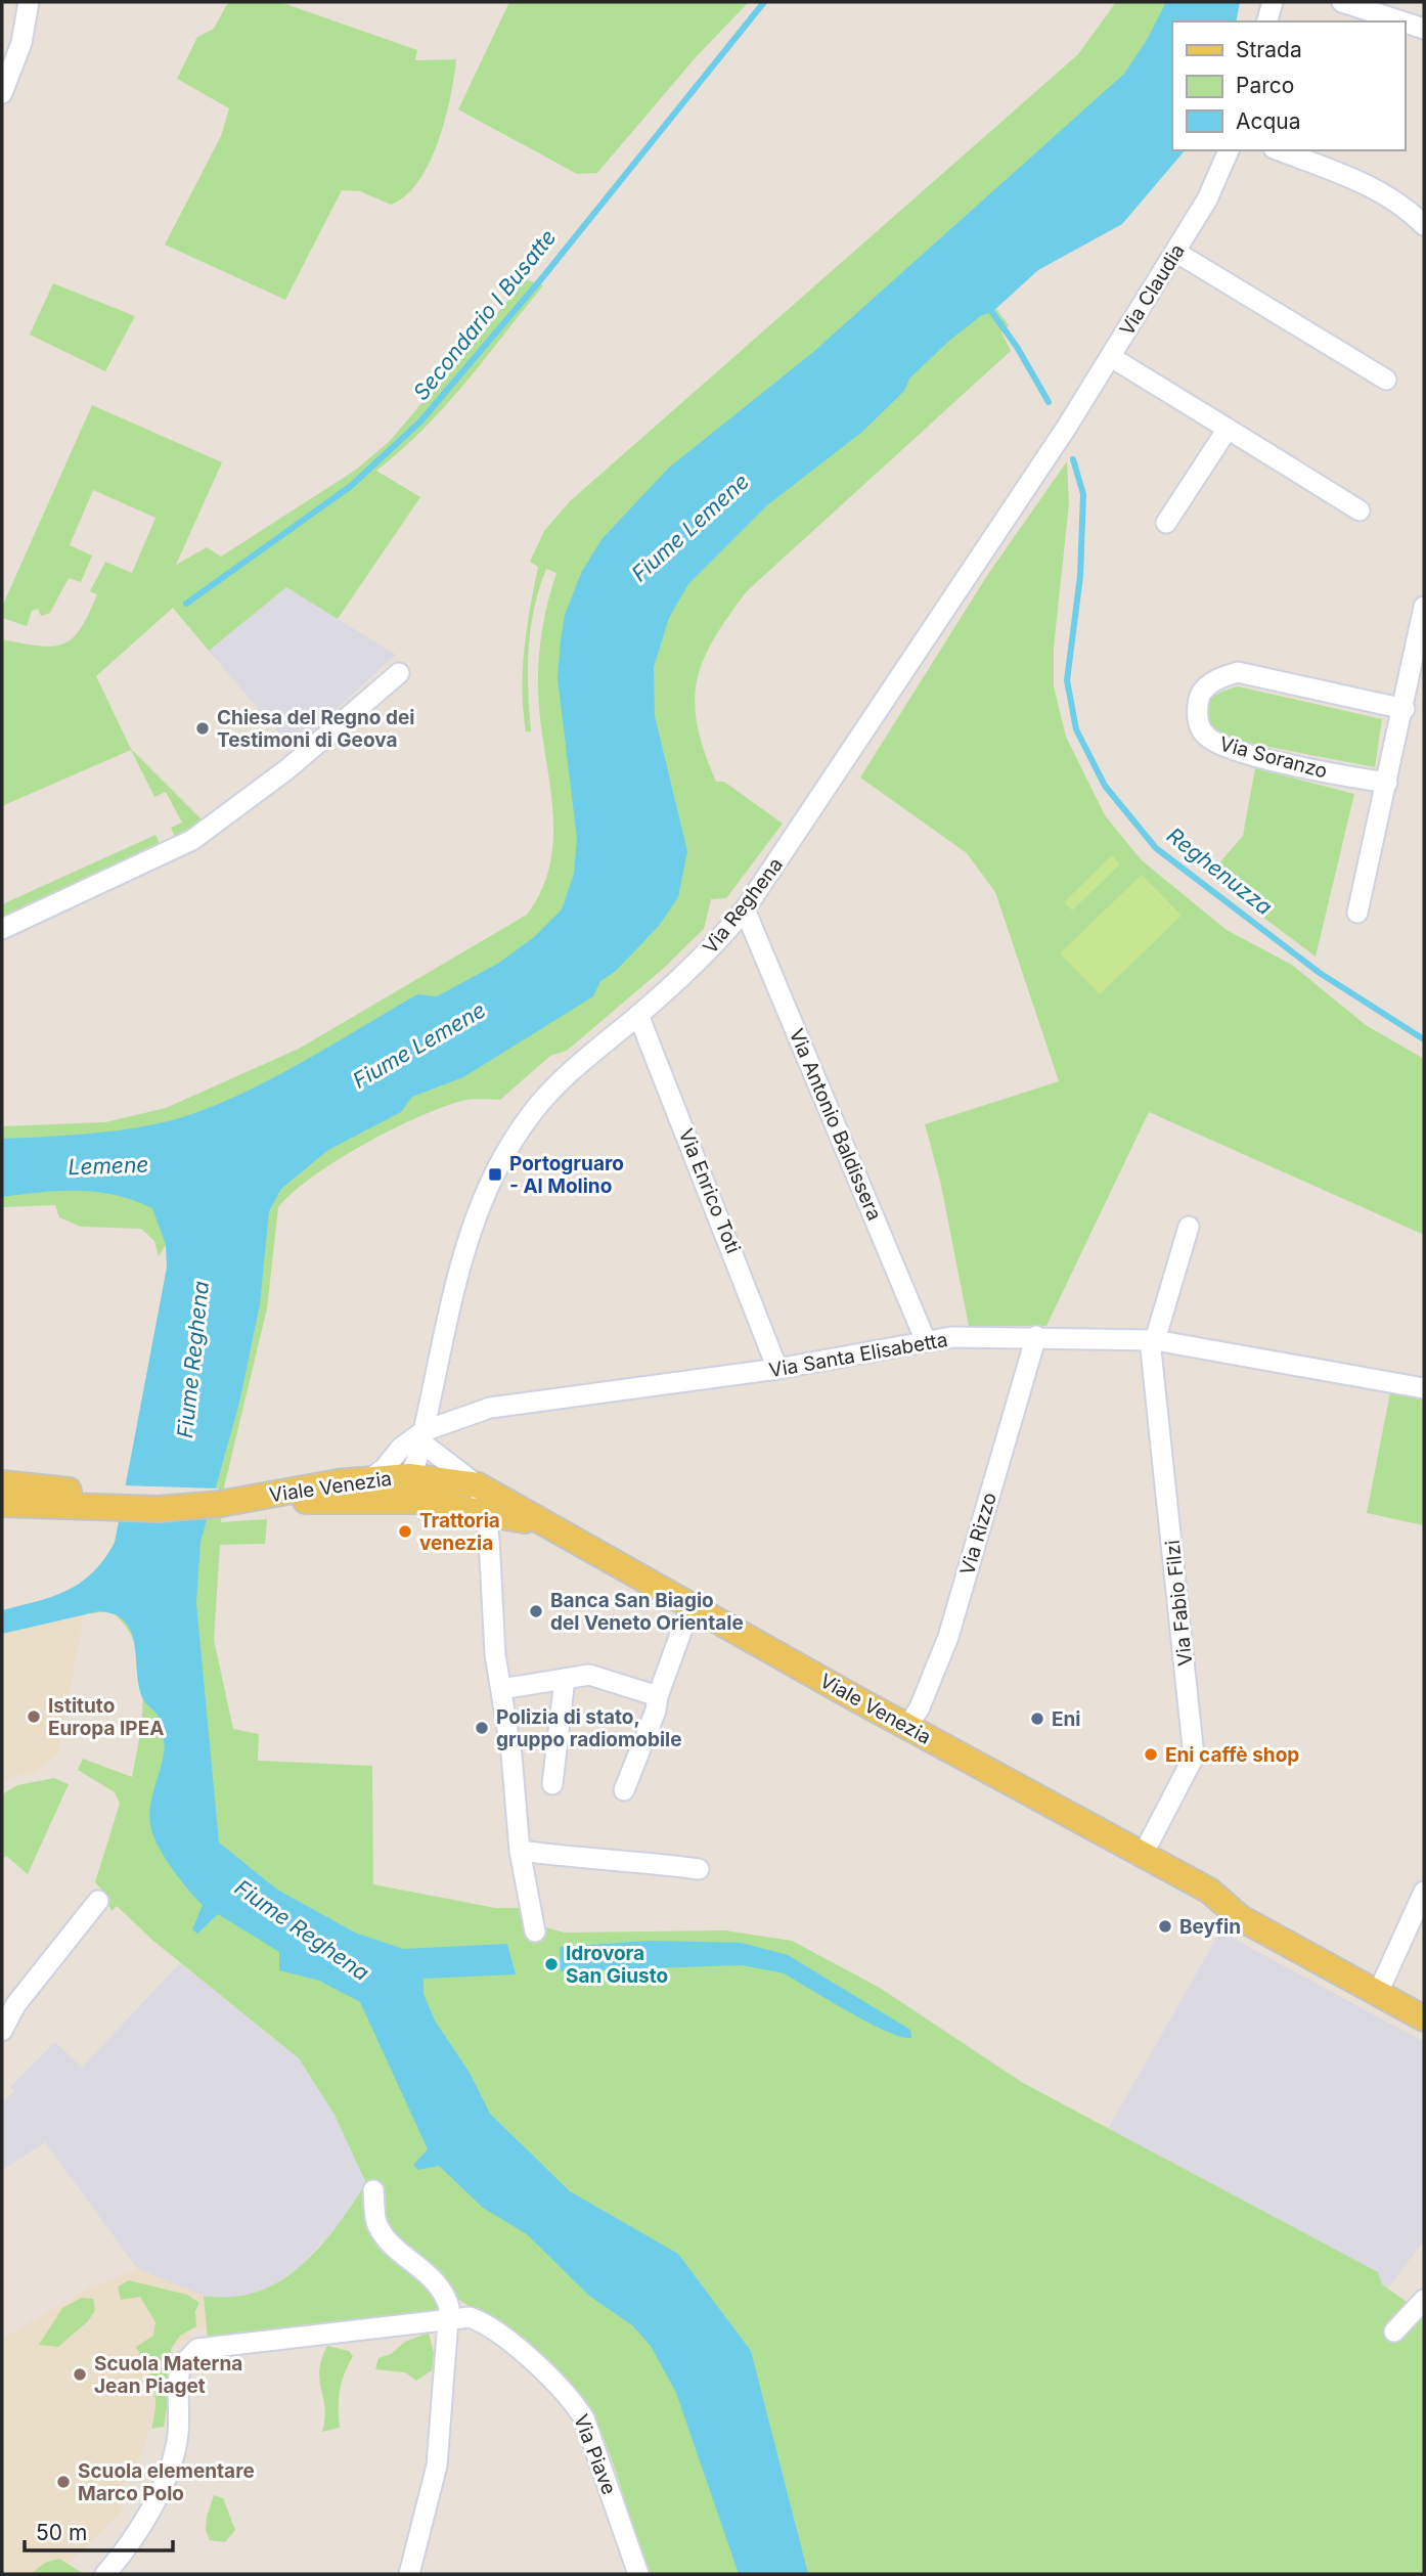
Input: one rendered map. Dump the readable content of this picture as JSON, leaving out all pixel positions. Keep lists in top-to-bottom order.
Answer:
{
  "streets": {
    "main road": ["Viale Venezia"],
    "street": [
      "Via Claudia",
      "Via Soranzo",
      "Via Reghena",
      "Via Antonio Baldissera",
      "Via Enrico Toti",
      "Via Santa Elisabetta",
      "Via Rizzo",
      "Via Fabio Filzi",
      "Via Piave"
    ]
  },
  "crossings": [
    ["Via Claudia", "Via Reghena"],
    ["Via Reghena", "Via Antonio Baldissera"],
    ["Via Reghena", "Via Enrico Toti"],
    ["Via Reghena", "Via Santa Elisabetta"],
    ["Via Reghena", "Viale Venezia"],
    ["Via Antonio Baldissera", "Via Santa Elisabetta"],
    ["Via Enrico Toti", "Via Santa Elisabetta"],
    ["Via Santa Elisabetta", "Viale Venezia"],
    ["Via Santa Elisabetta", "Via Rizzo"],
    ["Via Santa Elisabetta", "Via Fabio Filzi"],
    ["Viale Venezia", "Via Rizzo"],
    ["Viale Venezia", "Via Fabio Filzi"]
  ],
  "water": [
    "Secondario I Busatte",
    "Fiume Lemene",
    "Reghenuzza",
    "Lemene",
    "Fiume Reghena"
  ],
  "places": {
    "other": [
      "Chiesa del Regno dei Testimoni di Geova",
      "Trattoria venezia",
      "Banca San Biagio del Veneto Orientale",
      "Istituto Europa IPEA",
      "Eni",
      "Polizia di stato, gruppo radiomobile",
      "Eni caffè shop",
      "Beyfin",
      "Idrovora San Giusto",
      "Scuola Materna Jean Piaget",
      "Scuola elementare Marco Polo"
    ],
    "transit": ["Portogruaro - Al Molino"]
  },
  "legend": ["Strada", "Parco", "Acqua"],
  "scale_bar": "50 m"
}
